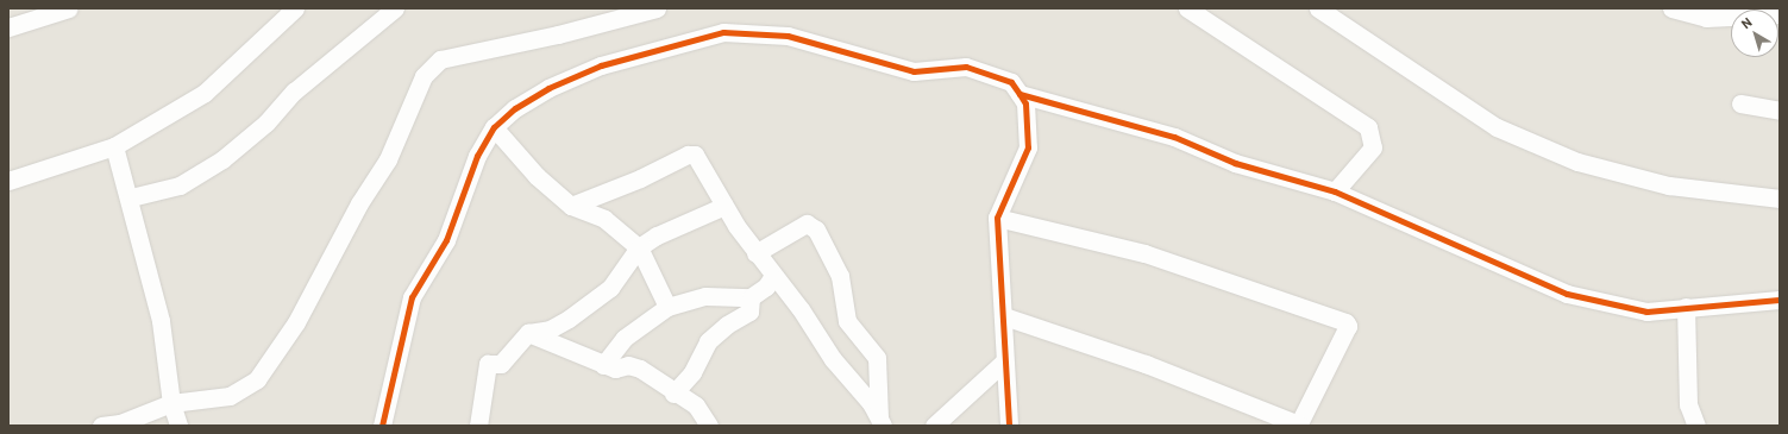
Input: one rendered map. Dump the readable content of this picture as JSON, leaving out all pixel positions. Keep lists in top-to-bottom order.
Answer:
{
  "north": "top left"
}
